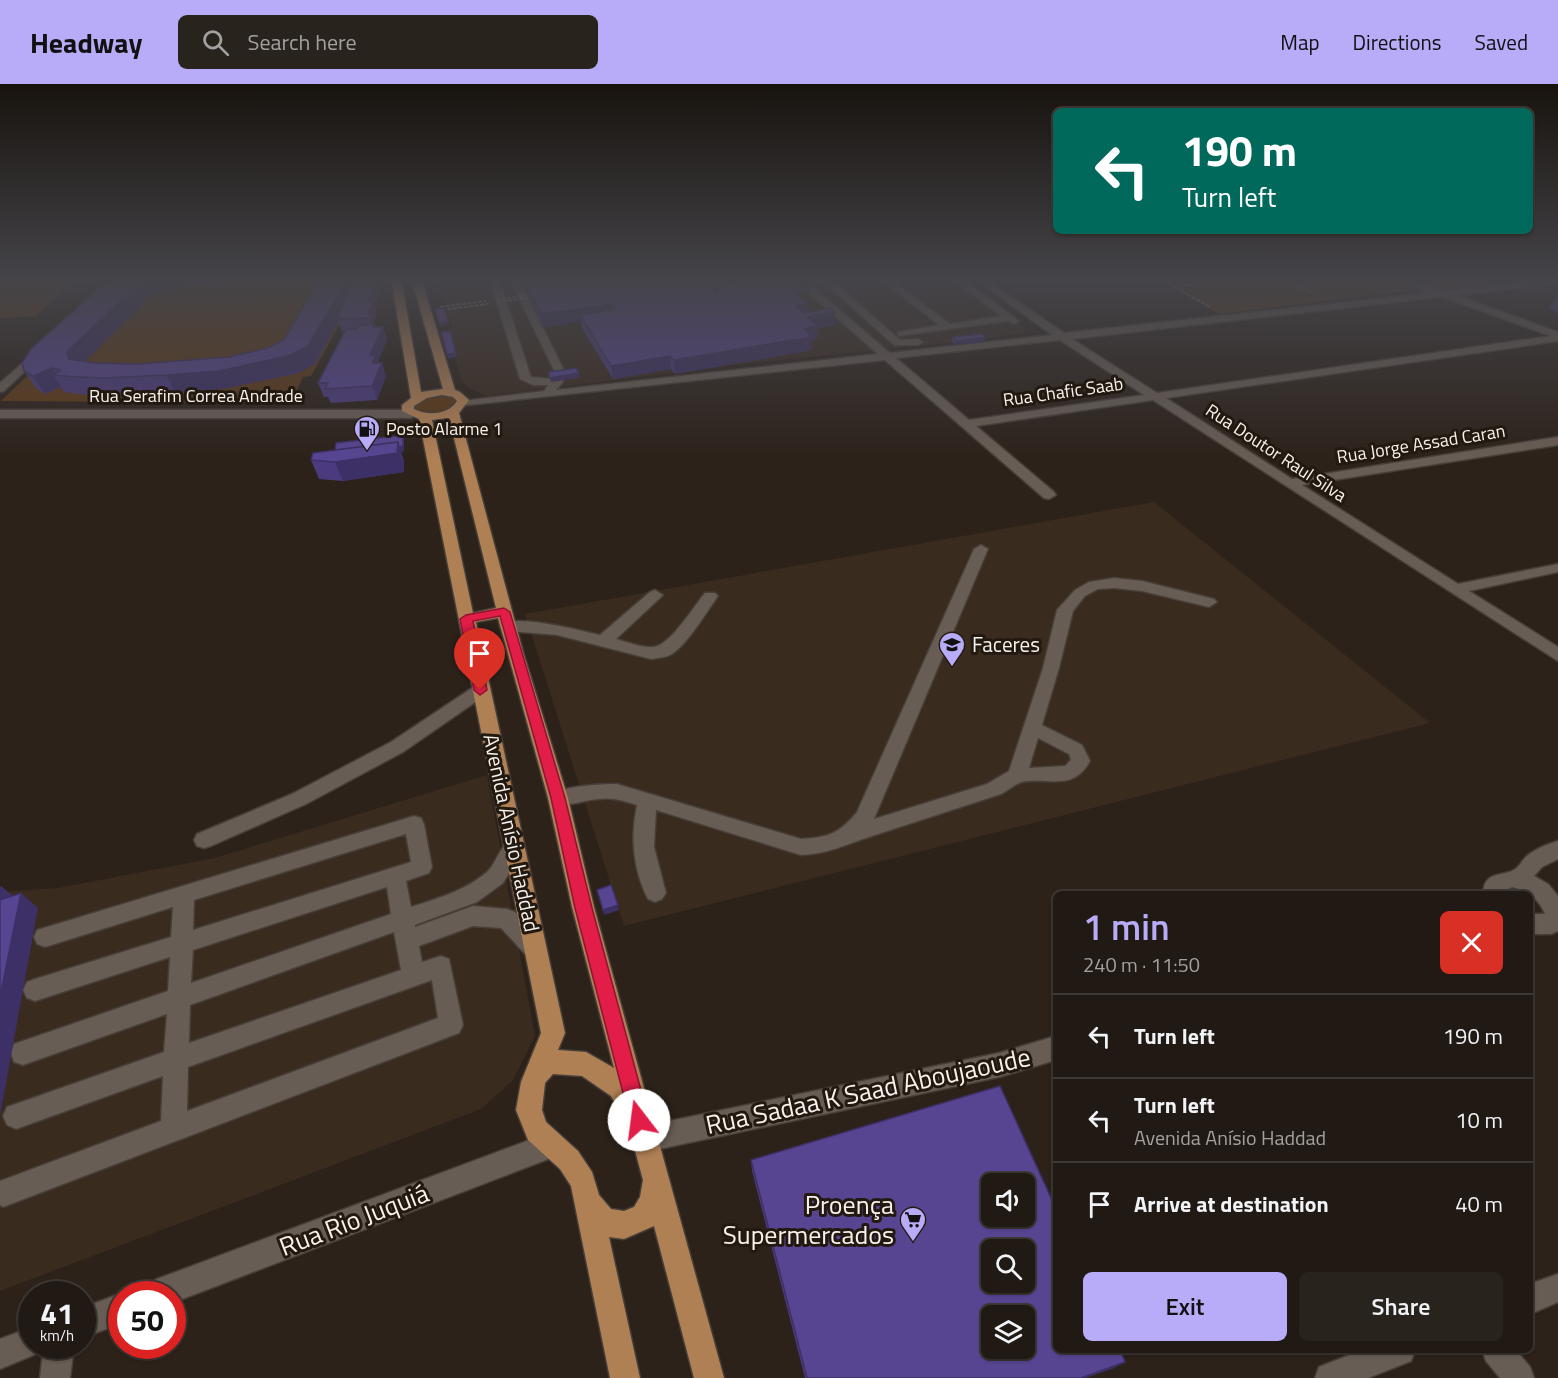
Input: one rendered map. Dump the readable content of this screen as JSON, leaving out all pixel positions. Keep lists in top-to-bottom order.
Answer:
{
  "streets": {
    "main road": ["Avenida Anísio Haddad"],
    "street": [
      "Rua Chafic Saab",
      "Rua Serafim Correa Andrade",
      "Rua Jorge Assad Caran",
      "Rua Doutor Raul Silva",
      "Rua Sadaa K Saad Aboujaoude",
      "Rua Rio Juquiá"
    ]
  },
  "crossings": [
    ["Rua Chafic Saab", "Rua Doutor Raul Silva"],
    ["Rua Serafim Correa Andrade", "Avenida Anísio Haddad"],
    ["Rua Jorge Assad Caran", "Rua Doutor Raul Silva"],
    ["Avenida Anísio Haddad", "Rua Rio Juquiá"]
  ],
  "places": {
    "fuel station": ["Posto Alarme 1"],
    "school or university": ["Faceres"],
    "supermarket": ["Proença Supermercados"]
  },
  "page": {
    "header": "Headway",
    "search": "Search here",
    "nav": ["Map", "Directions", "Saved"],
    "turn": ["190 m", "Turn left"],
    "heading": ["1 min", "240 m · 11:50"],
    "list": [
      {
        "name": "Turn left",
        "value": "190 m"
      },
      {
        "name": "Turn left",
        "note": "Avenida Anísio Haddad",
        "value": "10 m"
      },
      {
        "name": "Arrive at destination",
        "value": "40 m"
      }
    ],
    "buttons": ["Exit", "Share"],
    "speed": "41 km/h",
    "limit": "50"
  }
}
